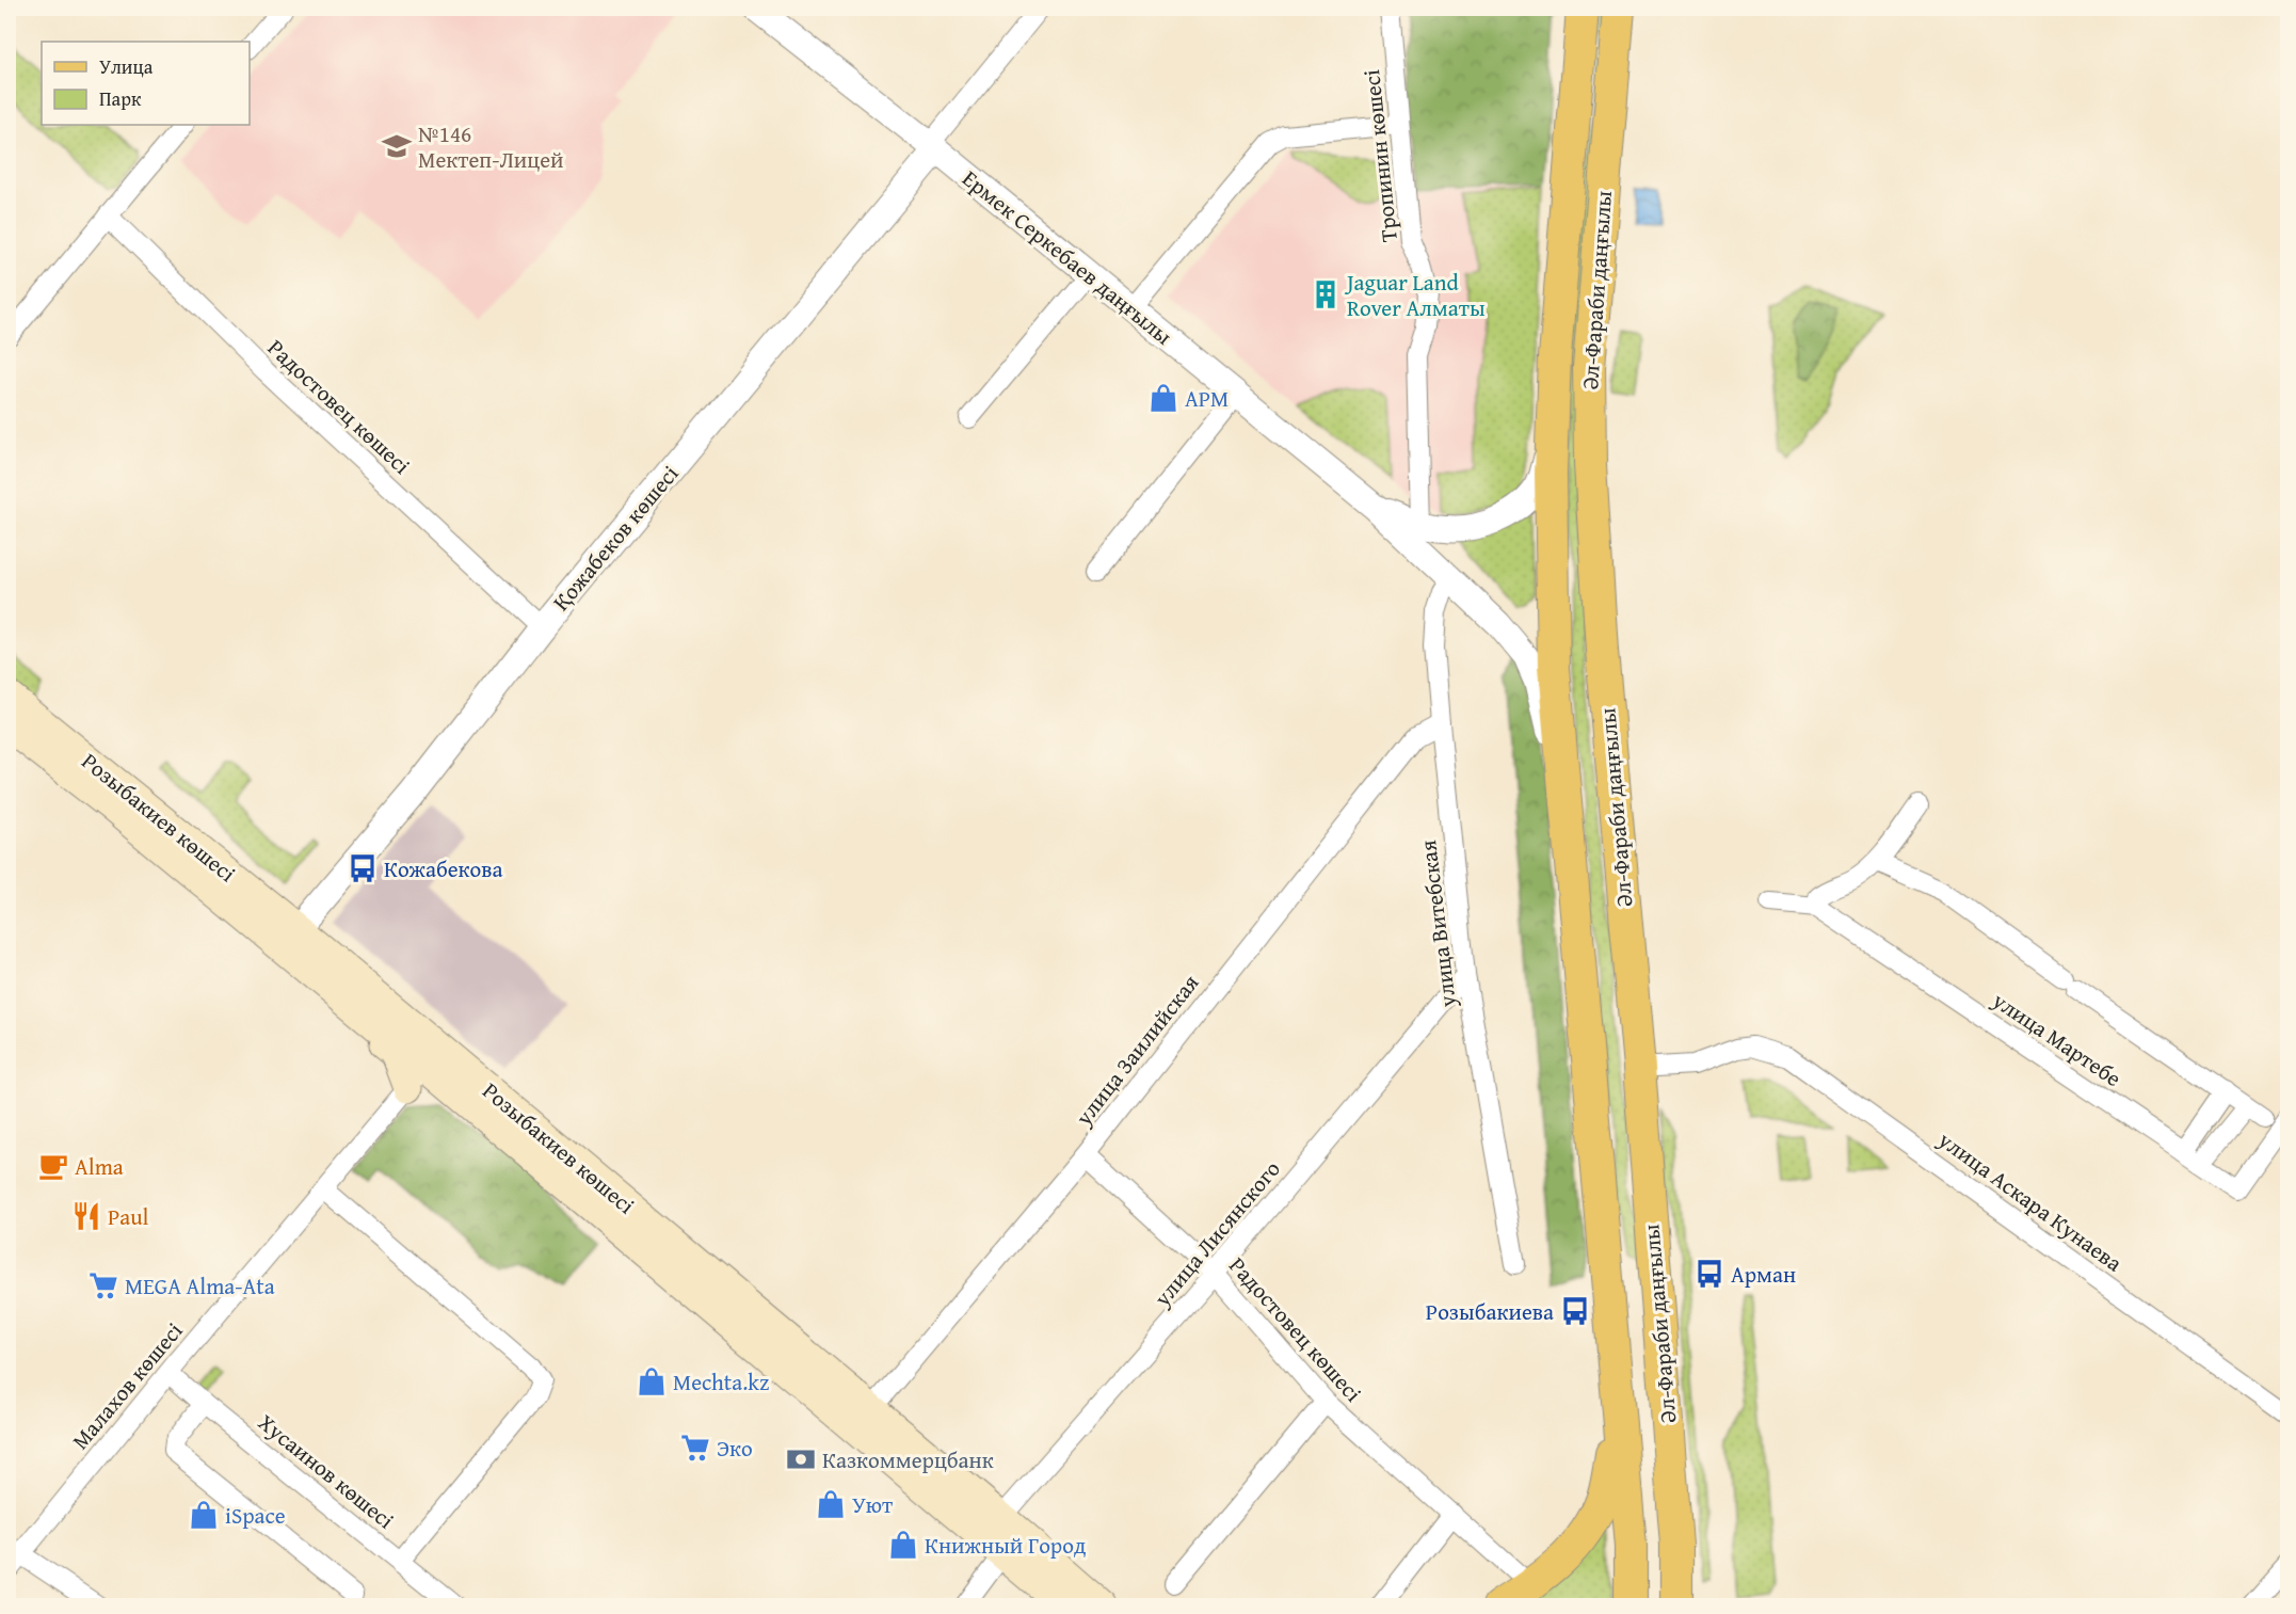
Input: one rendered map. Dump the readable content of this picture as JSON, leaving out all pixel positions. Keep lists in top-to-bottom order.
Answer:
{
  "streets": {
    "main road": ["Әл-Фараби даңғылы", "Розыбакиев көшесі"],
    "street": [
      "Тропинин көшесі",
      "Ермек Серкебаев даңғылы",
      "Радостовец көшесі",
      "Қожабеков көшесі",
      "улица Витебская",
      "улица Мартебе",
      "улица Заилийская",
      "улица Аскара Кунаева",
      "улица Лисянского",
      "Малахов көшесі",
      "Хусаинов көшесі"
    ]
  },
  "crossings": [
    ["Ермек Серкебаев даңғылы", "Қожабеков көшесі"],
    ["Әл-Фараби даңғылы", "улица Аскара Кунаева"],
    ["Радостовец көшесі", "Қожабеков көшесі"],
    ["Радостовец көшесі", "улица Заилийская"],
    ["Радостовец көшесі", "улица Лисянского"],
    ["Қожабеков көшесі", "Розыбакиев көшесі"],
    ["Розыбакиев көшесі", "улица Заилийская"],
    ["Розыбакиев көшесі", "улица Лисянского"],
    ["Розыбакиев көшесі", "Малахов көшесі"],
    ["улица Витебская", "улица Заилийская"],
    ["улица Витебская", "улица Лисянского"],
    ["Малахов көшесі", "Хусаинов көшесі"]
  ],
  "places": {
    "school or university": ["№146 Мектеп-Лицей"],
    "building": ["Jaguar Land Rover Алматы"],
    "shop": [
      "APM",
      "Mechta.kz",
      "Уют",
      "iSpace",
      "Книжный Город"
    ],
    "bus stop": ["Кожабекова", "Арман", "Розыбакиева"],
    "cafe": ["Alma"],
    "restaurant": ["Paul"],
    "supermarket": ["MEGA Alma-Ata", "Эко"],
    "bank": ["Казкоммерцбанк"]
  },
  "legend": ["Улица", "Парк"]
}
